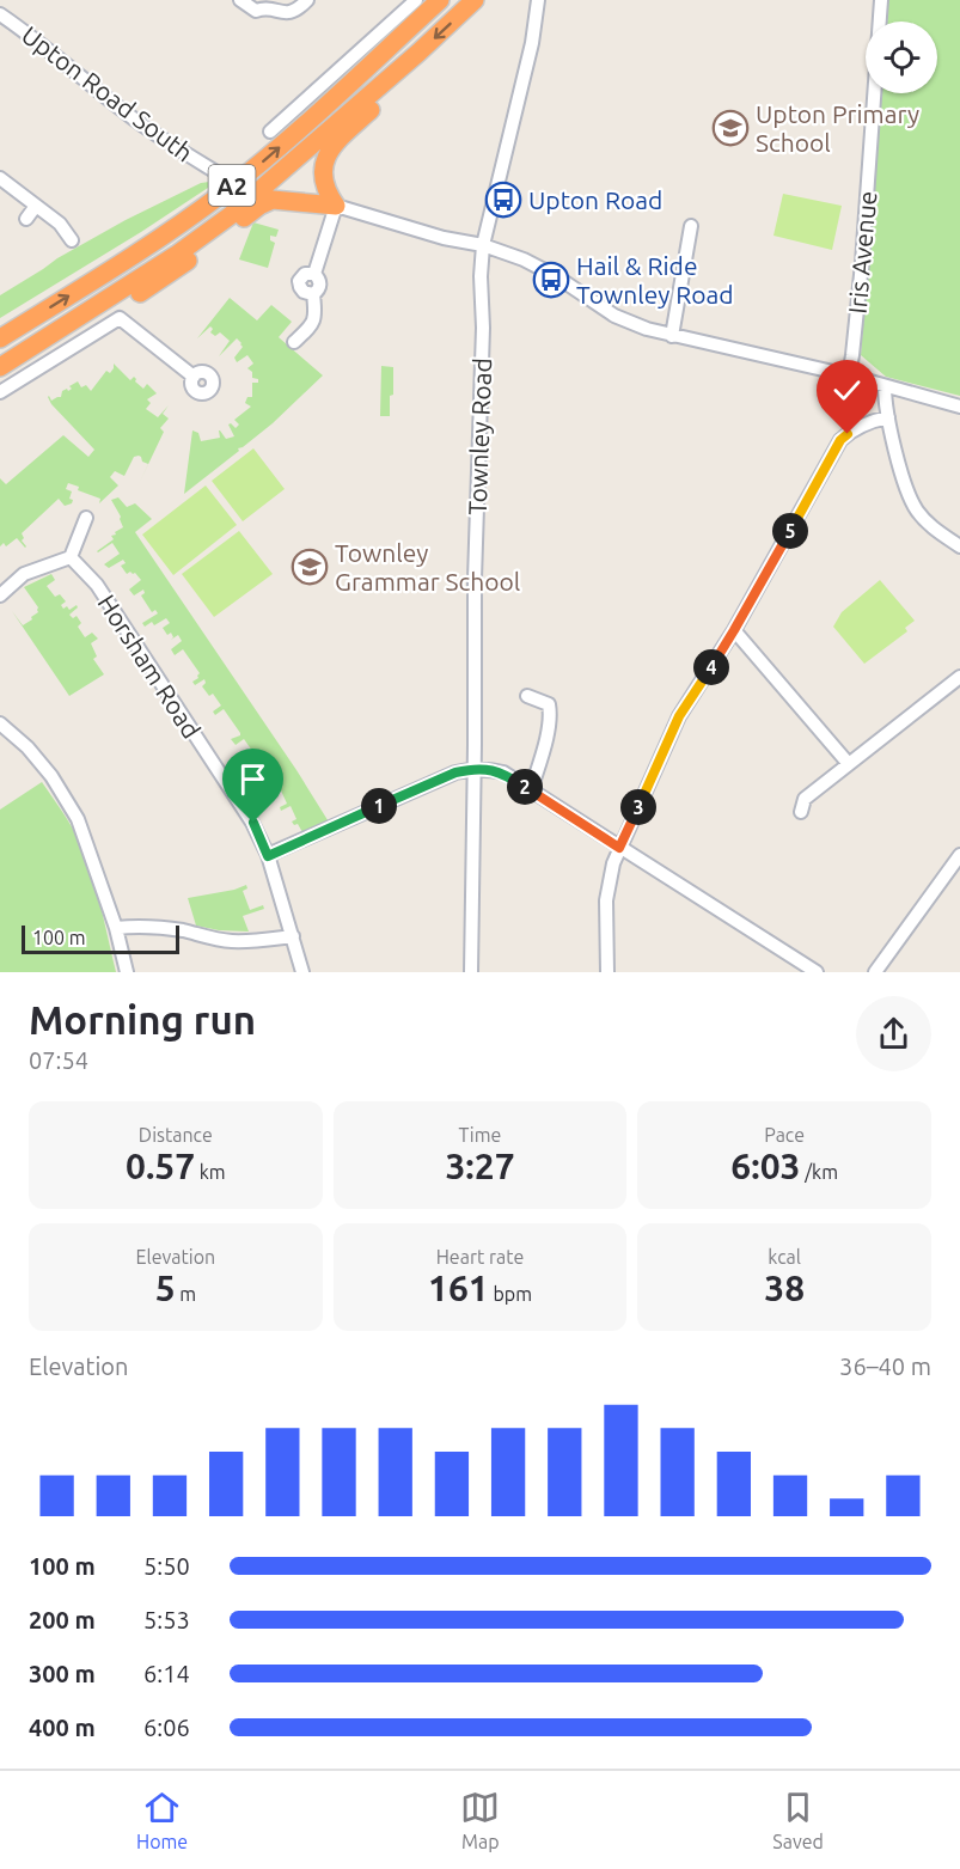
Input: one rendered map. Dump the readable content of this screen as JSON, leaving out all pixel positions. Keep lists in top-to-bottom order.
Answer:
{
  "streets": {
    "highway": ["A2"],
    "street": [
      "Upton Road South",
      "Iris Avenue",
      "Townley Road",
      "Horsham Road"
    ]
  },
  "places": {
    "school or university": ["Upton Primary School", "Townley Grammar School"],
    "bus stop": ["Upton Road", "Hail & Ride Townley Road"]
  },
  "scale_bar": "100 m",
  "page": {
    "pins": [
      "5",
      "4",
      "2",
      "1",
      "3"
    ],
    "scale": "100 m",
    "heading": ["Morning run", "07:54"],
    "stats": [
      ["Distance", "0.57 km"],
      ["Time", "3:27"],
      ["Pace", "6:03 /km"],
      ["Elevation", "5 m"],
      ["Heart rate", "161 bpm"],
      ["kcal", "38"]
    ],
    "chart": ["Elevation", "36–40 m"],
    "list": [
      {
        "name": "100 m",
        "note": "5:50"
      },
      {
        "name": "200 m",
        "note": "5:53"
      },
      {
        "name": "300 m",
        "note": "6:14"
      },
      {
        "name": "400 m",
        "note": "6:06"
      }
    ],
    "tabs": ["Home", "Map", "Saved"]
  }
}
